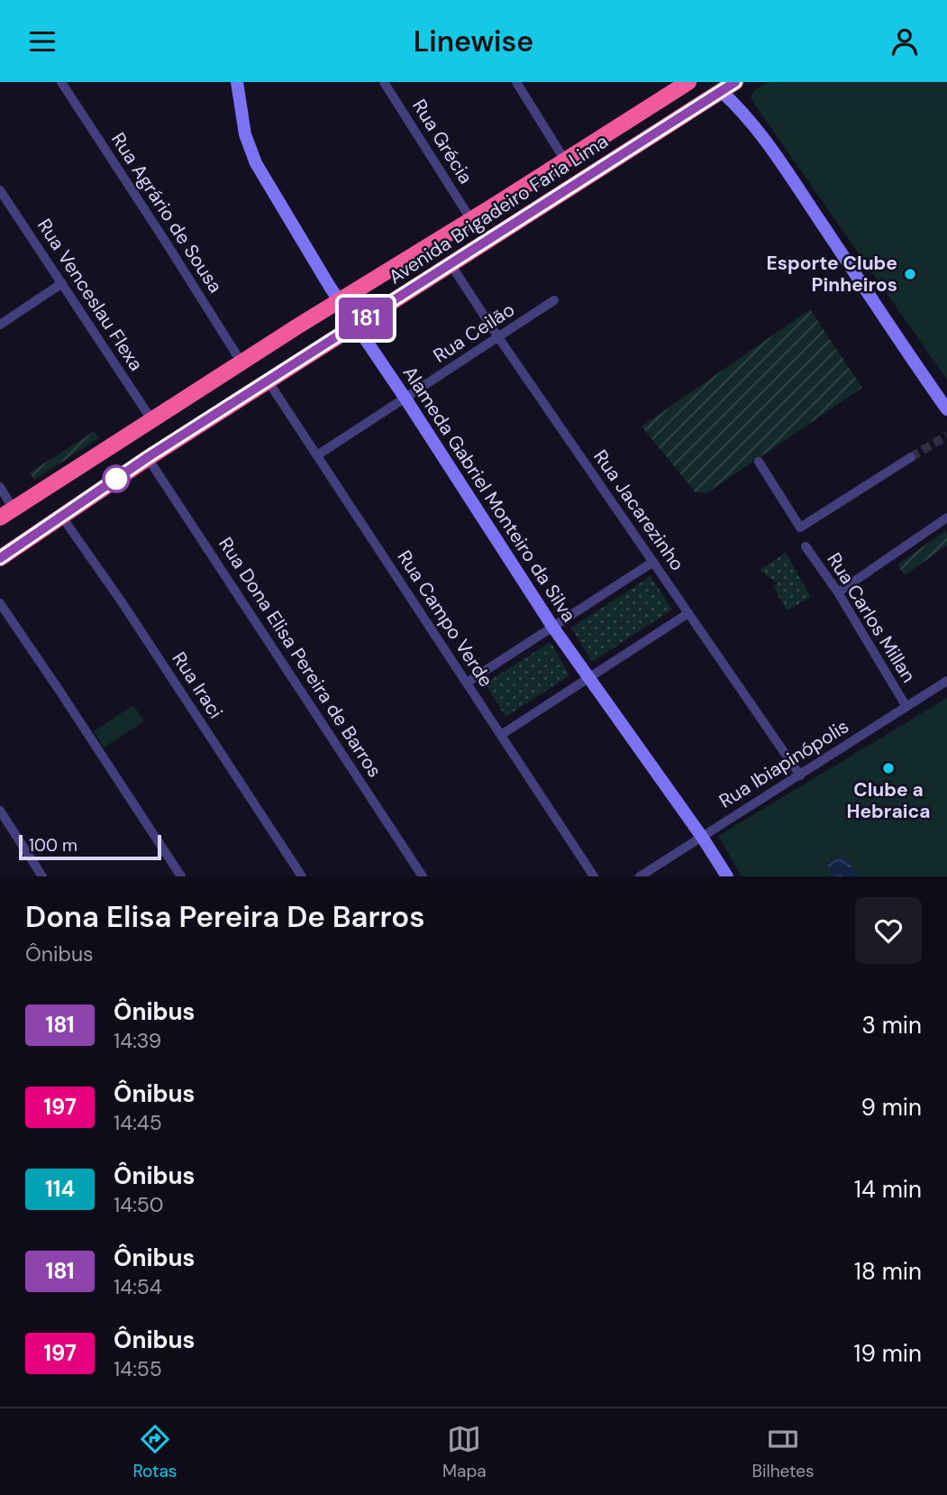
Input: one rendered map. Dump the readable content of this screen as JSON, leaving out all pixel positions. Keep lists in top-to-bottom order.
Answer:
{
  "streets": {
    "highway": ["Avenida Brigadeiro Faria Lima"],
    "street": [
      "Rua Grécia",
      "Rua Agrário de Sousa",
      "Rua Venceslau Flexa",
      "Rua Ceilão",
      "Alameda Gabriel Monteiro da Silva",
      "Rua Jacarezinho",
      "Rua Carlos Millan",
      "Rua Campo Verde",
      "Rua Dona Elisa Pereira de Barros",
      "Rua Iraci",
      "Rua Ibiapinópolis"
    ]
  },
  "crossings": [
    ["Rua Grécia", "Avenida Brigadeiro Faria Lima"],
    ["Avenida Brigadeiro Faria Lima", "Rua Agrário de Sousa"],
    ["Avenida Brigadeiro Faria Lima", "Rua Venceslau Flexa"],
    ["Avenida Brigadeiro Faria Lima", "Alameda Gabriel Monteiro da Silva"],
    ["Avenida Brigadeiro Faria Lima", "Rua Jacarezinho"],
    ["Avenida Brigadeiro Faria Lima", "Rua Campo Verde"],
    ["Avenida Brigadeiro Faria Lima", "Rua Dona Elisa Pereira de Barros"],
    ["Avenida Brigadeiro Faria Lima", "Rua Iraci"],
    ["Rua Ceilão", "Alameda Gabriel Monteiro da Silva"],
    ["Rua Ceilão", "Rua Jacarezinho"],
    ["Rua Ceilão", "Rua Campo Verde"],
    ["Alameda Gabriel Monteiro da Silva", "Rua Ibiapinópolis"],
    ["Rua Jacarezinho", "Rua Ibiapinópolis"],
    ["Rua Carlos Millan", "Rua Ibiapinópolis"]
  ],
  "places": ["Esporte Clube Pinheiros", "Clube a Hebraica"],
  "lines": ["bus line 181"],
  "scale_bar": "100 m",
  "page": {
    "header": "Linewise",
    "on_map": "181",
    "scale": "100 m",
    "heading": ["Dona Elisa Pereira De Barros", "Ônibus"],
    "list": [
      {
        "mark": "181",
        "name": "Ônibus",
        "note": "14:39",
        "value": "3 min"
      },
      {
        "mark": "197",
        "name": "Ônibus",
        "note": "14:45",
        "value": "9 min"
      },
      {
        "mark": "114",
        "name": "Ônibus",
        "note": "14:50",
        "value": "14 min"
      },
      {
        "mark": "181",
        "name": "Ônibus",
        "note": "14:54",
        "value": "18 min"
      },
      {
        "mark": "197",
        "name": "Ônibus",
        "note": "14:55",
        "value": "19 min"
      }
    ],
    "tabs": ["Rotas", "Mapa", "Bilhetes"]
  }
}
